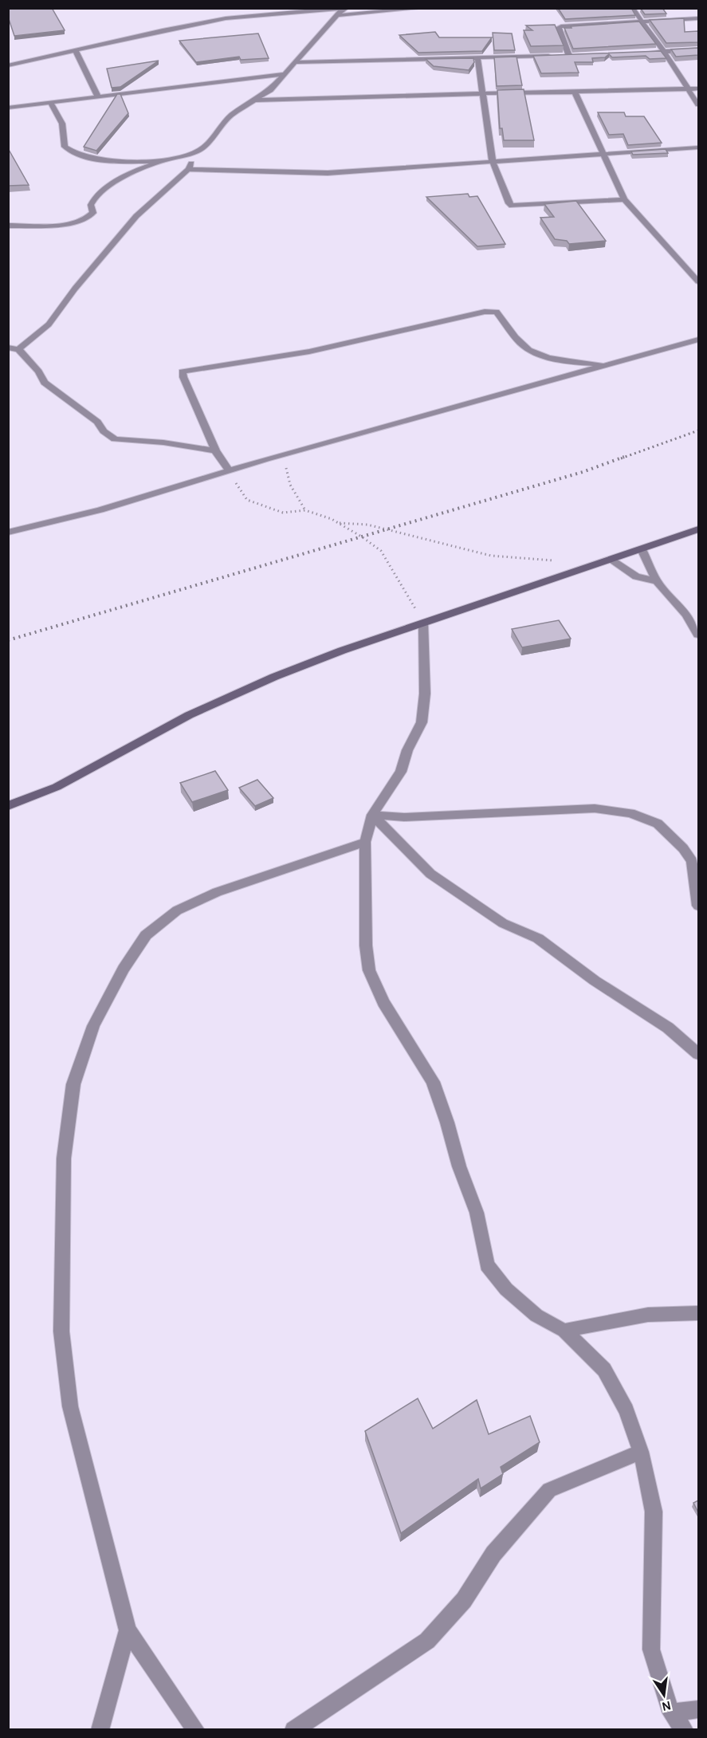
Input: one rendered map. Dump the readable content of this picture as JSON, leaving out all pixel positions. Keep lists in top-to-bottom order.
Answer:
{
  "north": "bottom"
}
